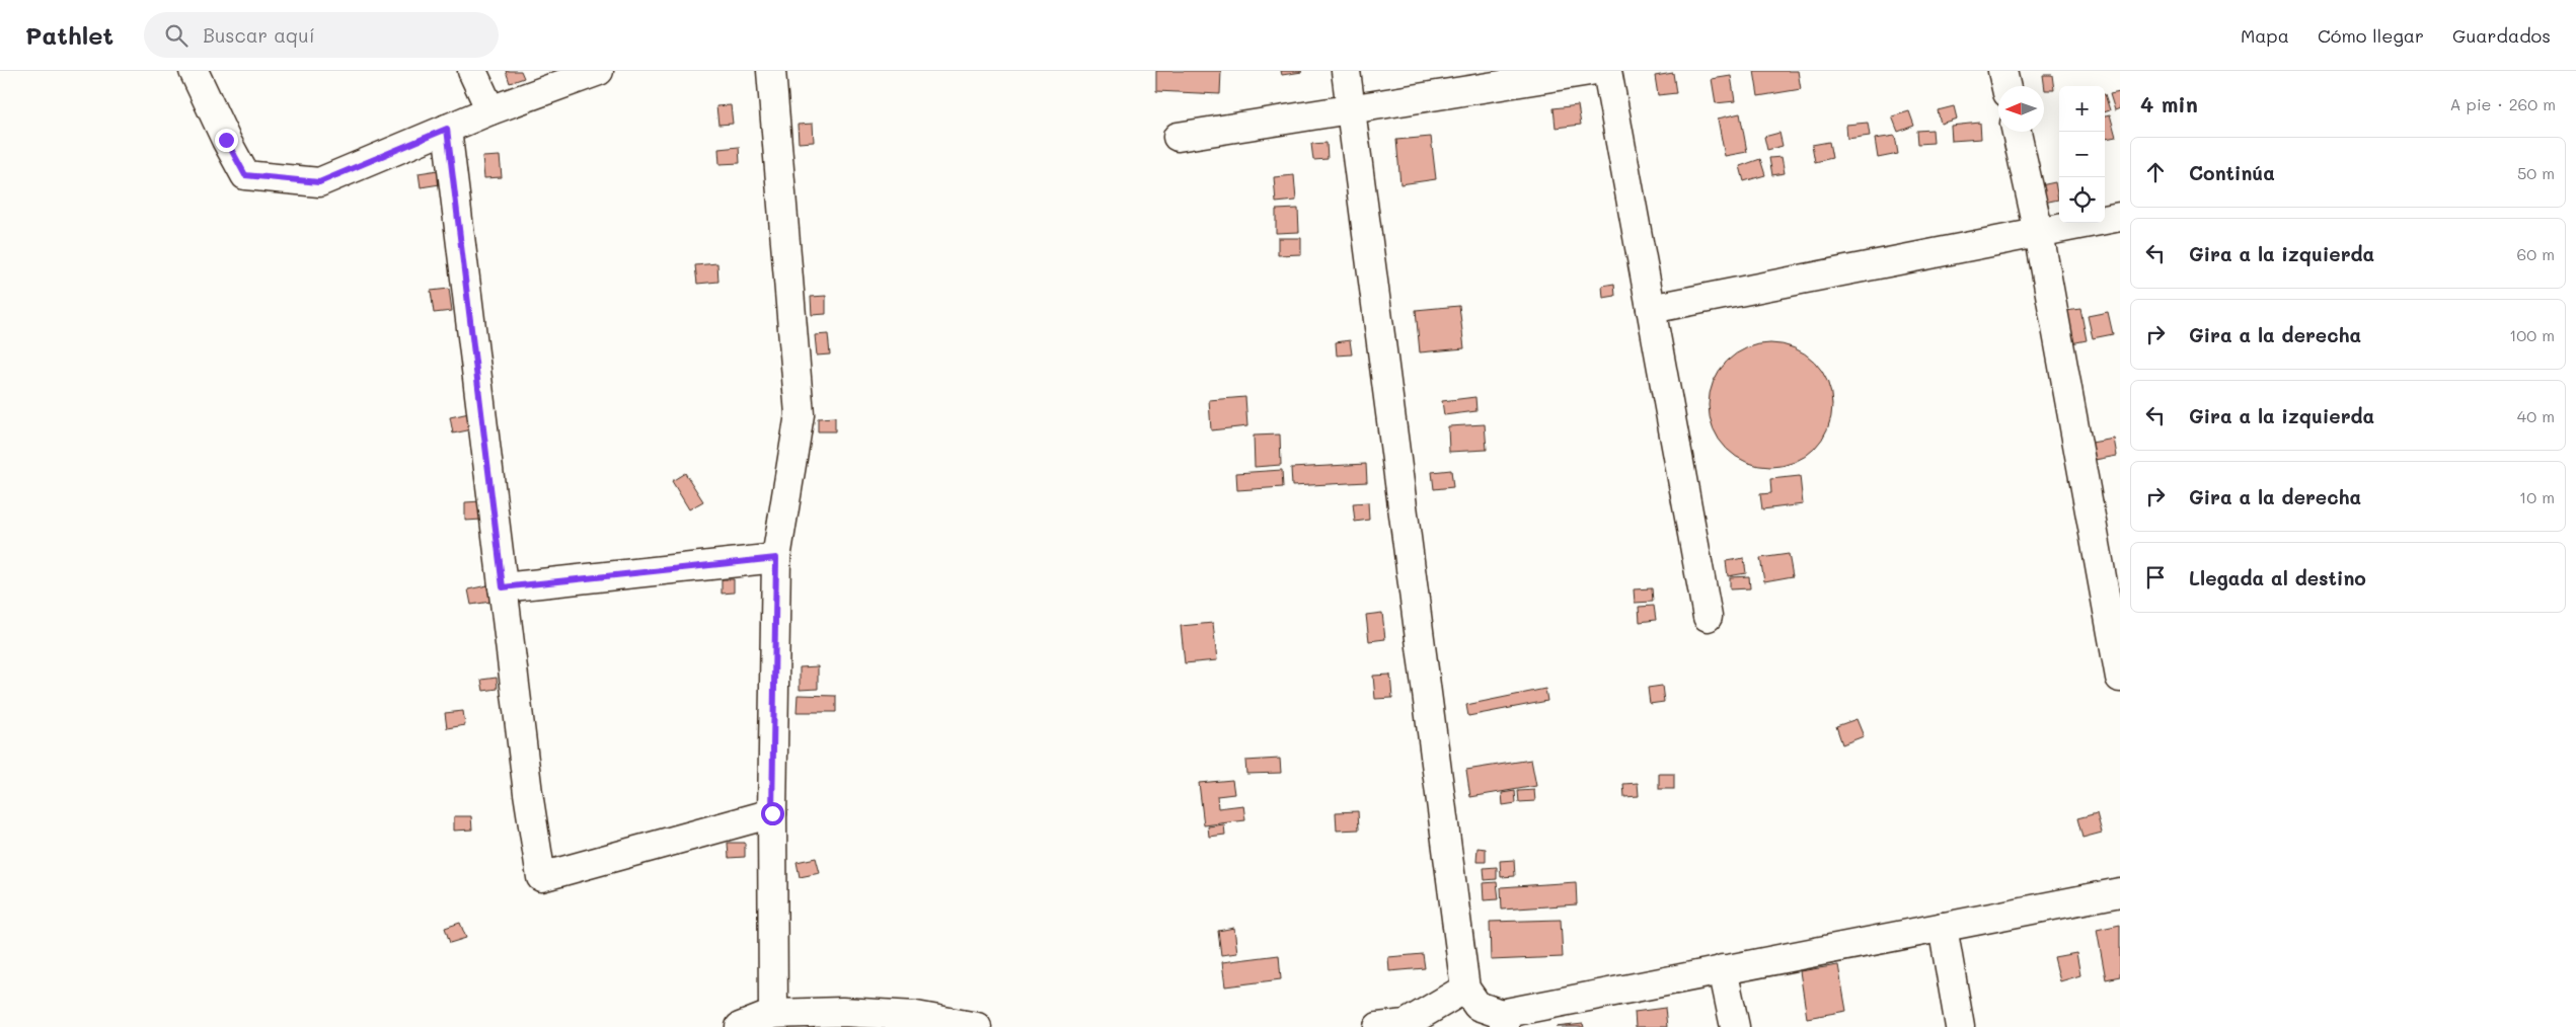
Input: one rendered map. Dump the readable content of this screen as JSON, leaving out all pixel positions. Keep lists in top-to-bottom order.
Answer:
{
  "north": "left",
  "page": {
    "header": "Pathlet",
    "search": "Buscar aquí",
    "nav": ["Mapa", "Cómo llegar", "Guardados"],
    "heading": ["4 min", "A pie · 260 m"],
    "map_buttons": ["+", "−"],
    "list": [
      ["Continúa", "50 m"],
      ["Gira a la izquierda", "60 m"],
      ["Gira a la derecha", "100 m"],
      ["Gira a la izquierda", "40 m"],
      ["Gira a la derecha", "10 m"],
      "Llegada al destino"
    ]
  }
}
